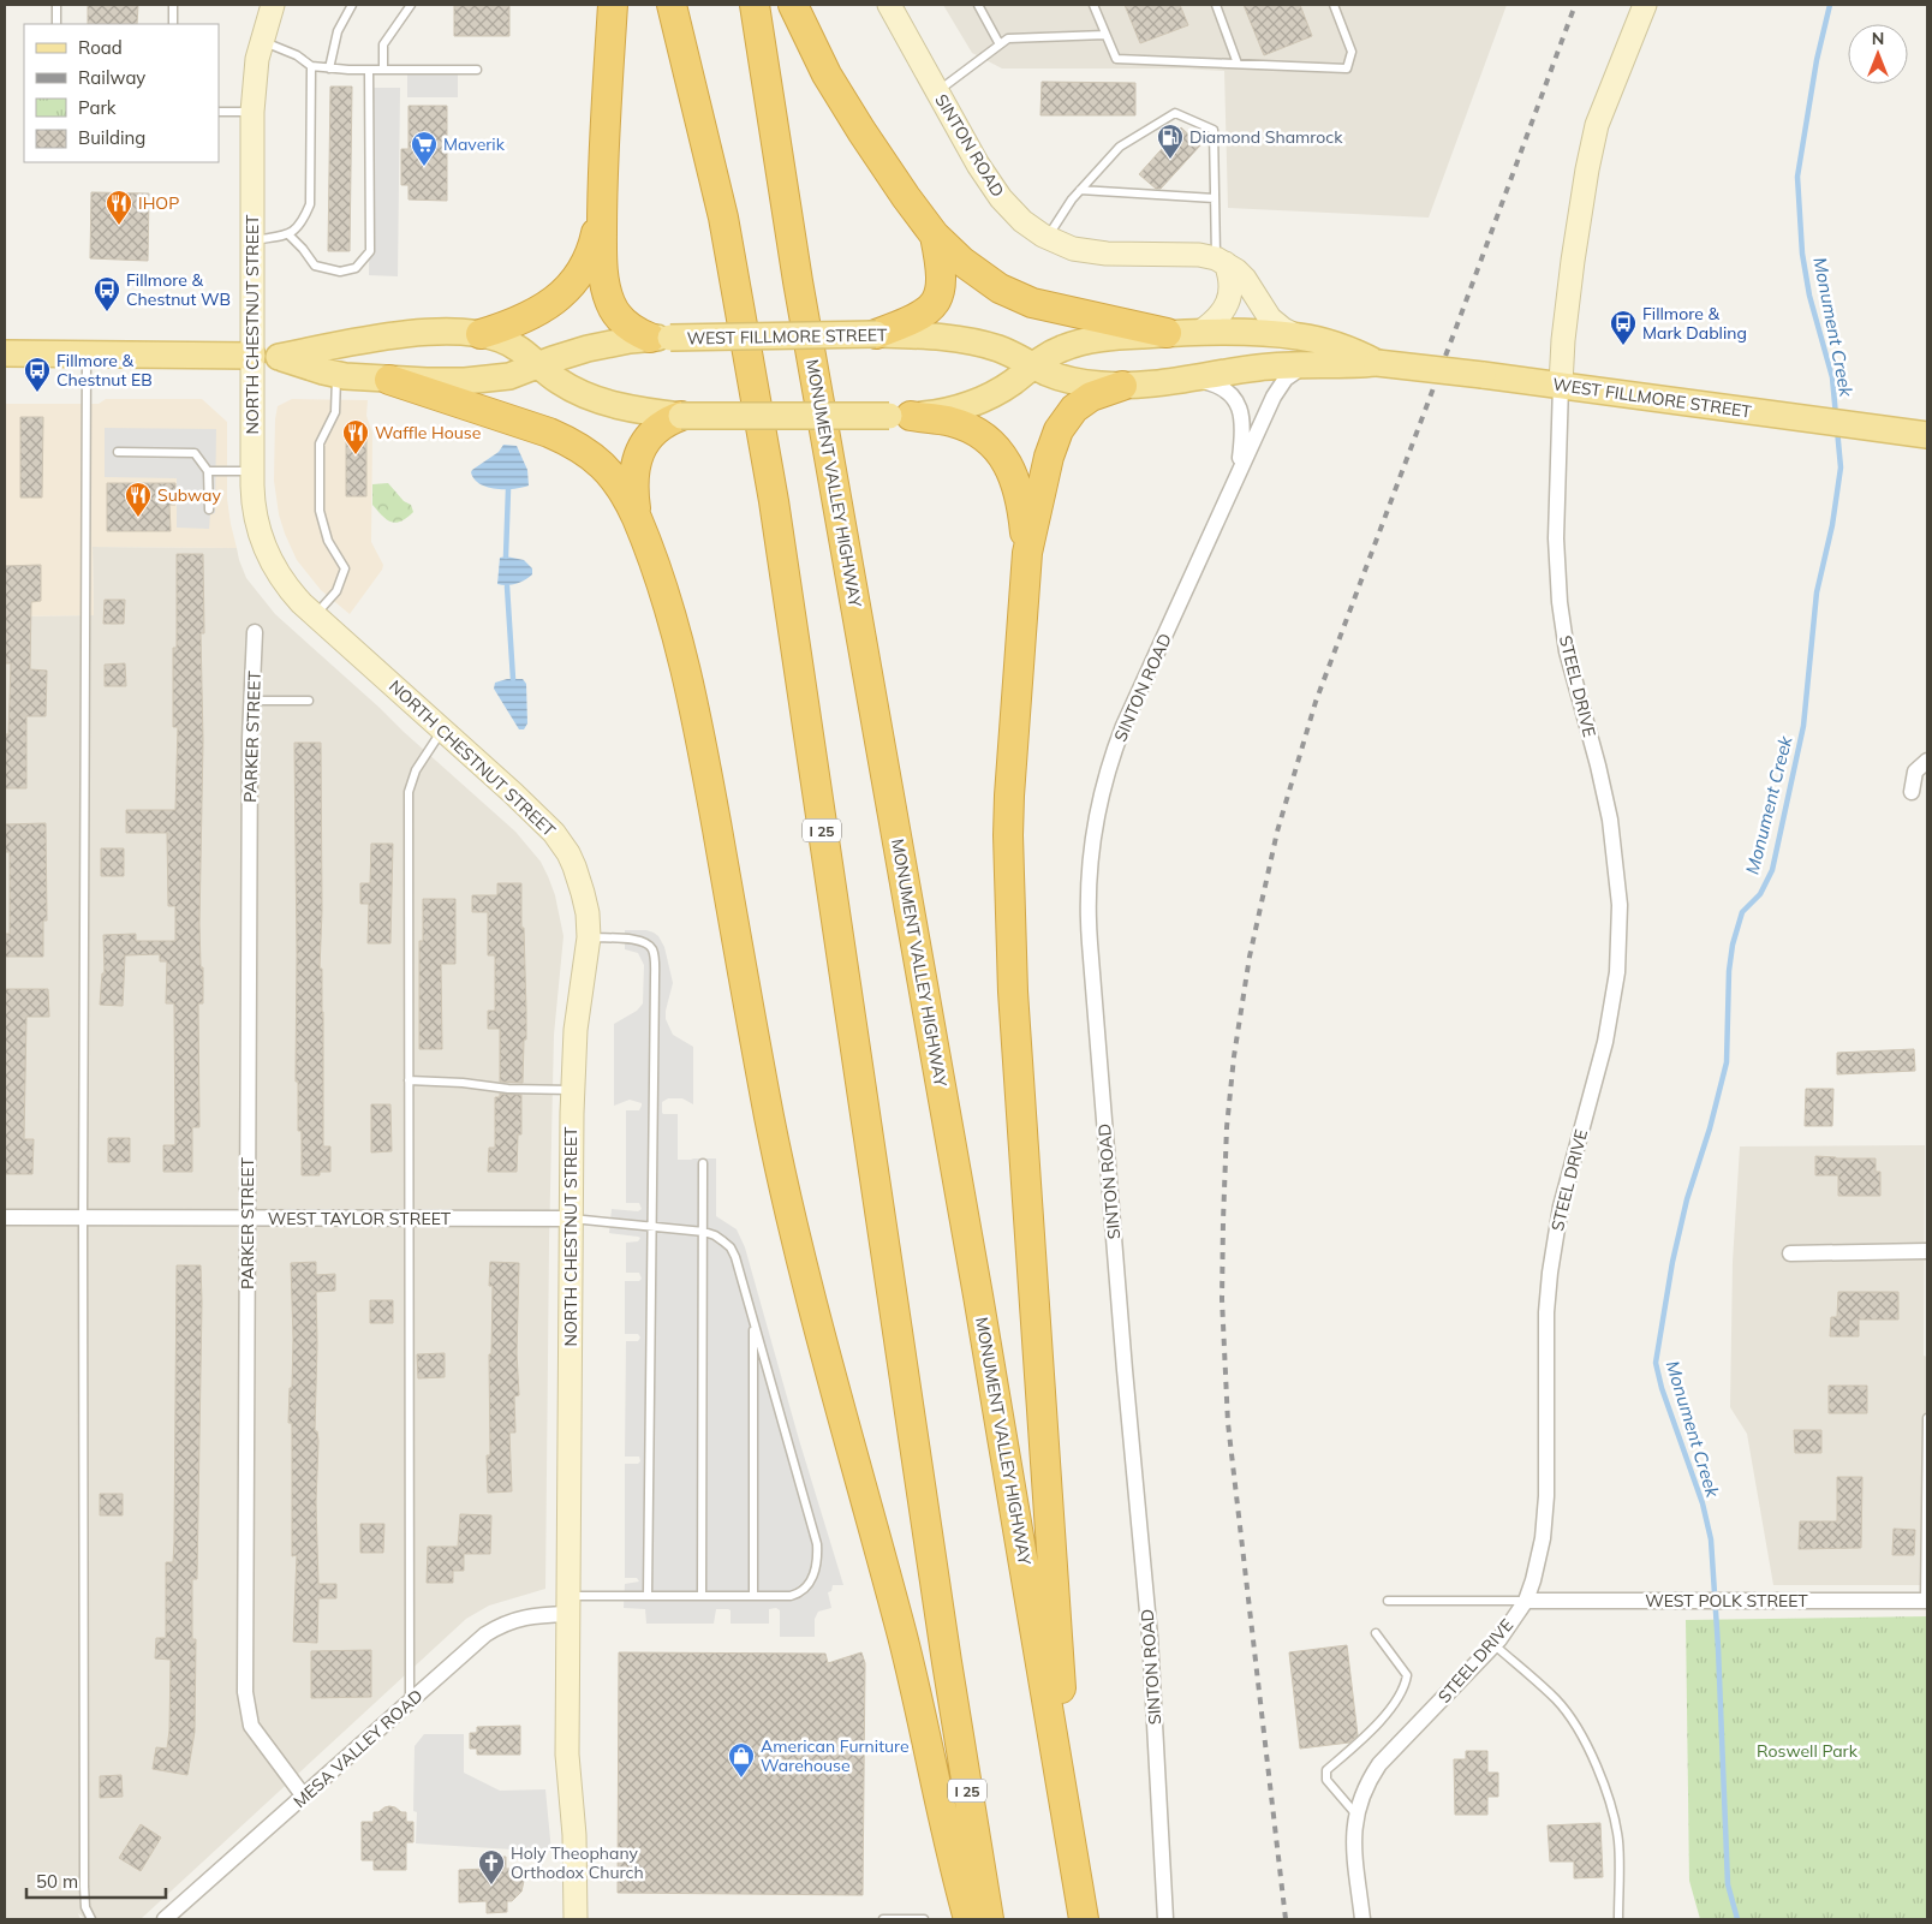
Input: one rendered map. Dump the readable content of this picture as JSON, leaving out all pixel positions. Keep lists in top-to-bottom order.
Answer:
{
  "streets": {
    "highway": ["MONUMENT VALLEY HIGHWAY", "I 25"],
    "main road": ["SINTON ROAD", "NORTH CHESTNUT STREET", "WEST FILLMORE STREET"],
    "street": [
      "STEEL DRIVE",
      "PARKER STREET",
      "WEST TAYLOR STREET",
      "WEST POLK STREET",
      "MESA VALLEY ROAD"
    ]
  },
  "crossings": [
    ["SINTON ROAD", "WEST FILLMORE STREET"],
    ["NORTH CHESTNUT STREET", "WEST FILLMORE STREET"],
    ["NORTH CHESTNUT STREET", "WEST TAYLOR STREET"],
    ["NORTH CHESTNUT STREET", "MESA VALLEY ROAD"],
    ["WEST FILLMORE STREET", "STEEL DRIVE"],
    ["STEEL DRIVE", "WEST POLK STREET"],
    ["PARKER STREET", "WEST TAYLOR STREET"],
    ["PARKER STREET", "MESA VALLEY ROAD"]
  ],
  "water": ["Monument Creek"],
  "parks": ["Roswell Park"],
  "places": {
    "fuel station": ["Diamond Shamrock"],
    "supermarket": ["Maverik"],
    "restaurant": ["IHOP", "Waffle House", "Subway"],
    "bus stop": ["Fillmore & Chestnut WB", "Fillmore & Mark Dabling", "Fillmore & Chestnut EB"],
    "shop": ["American Furniture Warehouse"],
    "church": ["Holy Theophany Orthodox Church"]
  },
  "legend": [
    "Road",
    "Railway",
    "Park",
    "Building"
  ],
  "scale_bar": "50 m",
  "north": "top"
}
